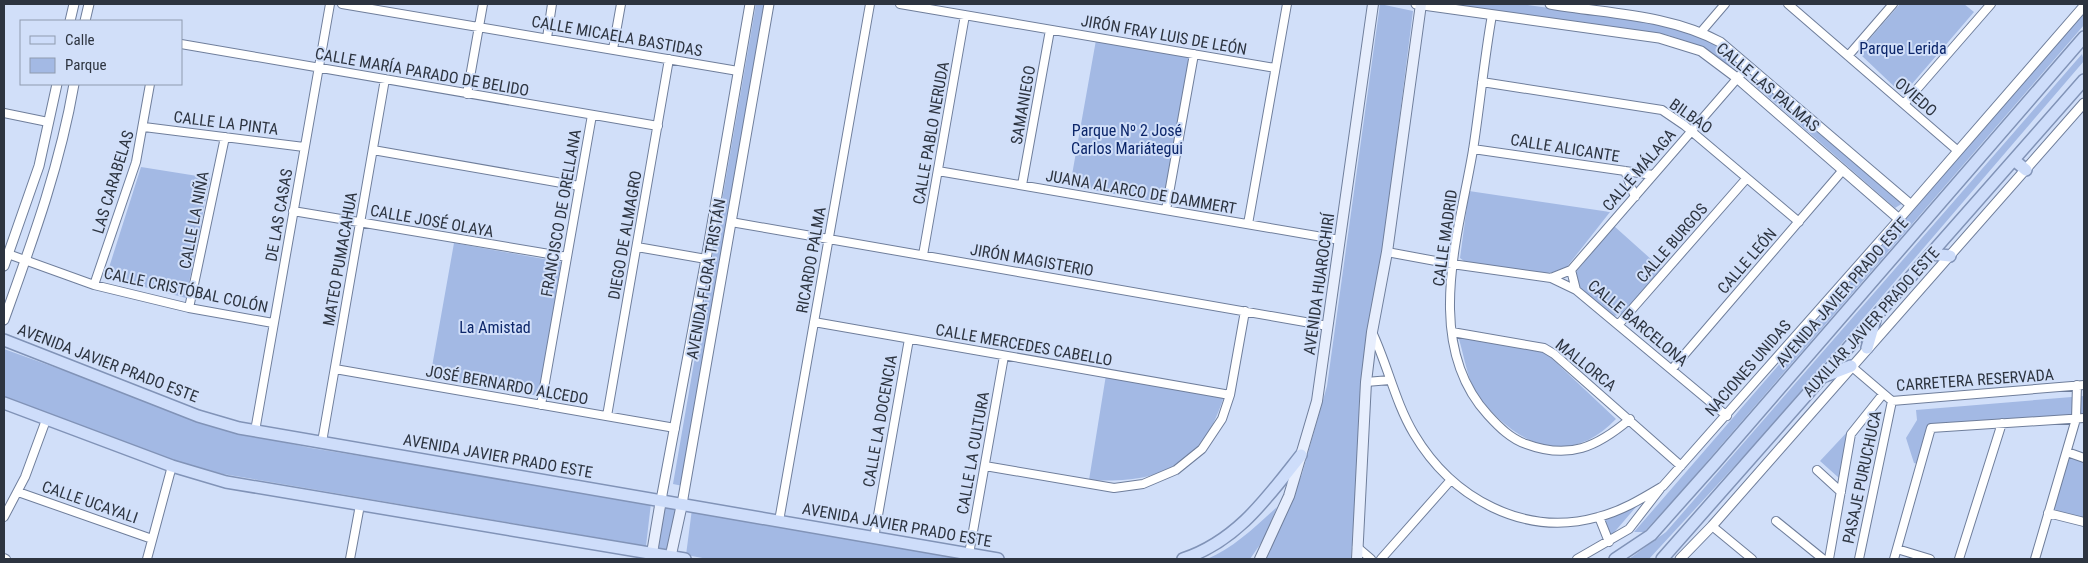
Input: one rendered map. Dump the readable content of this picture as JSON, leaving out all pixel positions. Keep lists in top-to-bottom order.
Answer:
{
  "streets": {
    "main road": ["AVENIDA FLORA TRISTÁN", "AVENIDA HUAROCHIRÍ", "AVENIDA JAVIER PRADO ESTE"],
    "street": [
      "JIRÓN FRAY LUIS DE LEÓN",
      "CALLE MICAELA BASTIDAS",
      "CALLE MARÍA PARADO DE BELIDO",
      "CALLE LAS PALMAS",
      "OVIEDO",
      "SAMANIEGO",
      "BILBAO",
      "CALLE LA PINTA",
      "CALLE PABLO NERUDA",
      "CALLE ALICANTE",
      "CALLE MÁLAGA",
      "LAS CARABELAS",
      "JUANA ALARCO DE DAMMERT",
      "FRANCISCO DE ORELLANA",
      "DE LAS CASAS",
      "CALLE LA NIÑA",
      "CALLE JOSÉ OLAYA",
      "DIEGO DE ALMAGRO",
      "CALLE MADRID",
      "CALLE BURGOS",
      "MATEO PUMACAHUA",
      "RICARDO PALMA",
      "JIRÓN MAGISTERIO",
      "CALLE LEÓN",
      "CALLE CRISTÓBAL COLÓN",
      "AUXILIAR JAVIER PRADO ESTE",
      "CALLE BARCELONA",
      "CALLE MERCEDES CABELLO",
      "MALLORCA",
      "NACIONES UNIDAS",
      "CARRETERA RESERVADA",
      "JOSÉ BERNARDO ALCEDO",
      "CALLE LA DOCENCIA",
      "CALLE LA CULTURA",
      "PASAJE PURUCHUCA",
      "CALLE UCAYALI"
    ]
  },
  "crossings": [
    ["JIRÓN FRAY LUIS DE LEÓN", "SAMANIEGO"],
    ["JIRÓN FRAY LUIS DE LEÓN", "CALLE PABLO NERUDA"],
    ["CALLE MICAELA BASTIDAS", "DIEGO DE ALMAGRO"],
    ["CALLE MICAELA BASTIDAS", "AVENIDA FLORA TRISTÁN"],
    ["CALLE MARÍA PARADO DE BELIDO", "FRANCISCO DE ORELLANA"],
    ["CALLE MARÍA PARADO DE BELIDO", "DE LAS CASAS"],
    ["CALLE MARÍA PARADO DE BELIDO", "DIEGO DE ALMAGRO"],
    ["CALLE MARÍA PARADO DE BELIDO", "MATEO PUMACAHUA"],
    ["CALLE LAS PALMAS", "CALLE MÁLAGA"],
    ["CALLE LAS PALMAS", "CALLE MADRID"],
    ["CALLE LAS PALMAS", "CALLE LEÓN"],
    ["CALLE LAS PALMAS", "NACIONES UNIDAS"],
    ["OVIEDO", "NACIONES UNIDAS"],
    ["SAMANIEGO", "JUANA ALARCO DE DAMMERT"],
    ["BILBAO", "CALLE MÁLAGA"],
    ["BILBAO", "CALLE MADRID"],
    ["BILBAO", "CALLE BURGOS"],
    ["BILBAO", "CALLE LEÓN"],
    ["CALLE LA PINTA", "LAS CARABELAS"],
    ["CALLE LA PINTA", "DE LAS CASAS"],
    ["CALLE LA PINTA", "CALLE LA NIÑA"],
    ["CALLE PABLO NERUDA", "JUANA ALARCO DE DAMMERT"],
    ["CALLE PABLO NERUDA", "JIRÓN MAGISTERIO"],
    ["CALLE ALICANTE", "CALLE MÁLAGA"],
    ["CALLE ALICANTE", "CALLE MADRID"],
    ["CALLE MÁLAGA", "CALLE BARCELONA"],
    ["LAS CARABELAS", "CALLE CRISTÓBAL COLÓN"],
    ["JUANA ALARCO DE DAMMERT", "AVENIDA HUAROCHIRÍ"],
    ["FRANCISCO DE ORELLANA", "CALLE JOSÉ OLAYA"],
    ["FRANCISCO DE ORELLANA", "JOSÉ BERNARDO ALCEDO"],
    ["DE LAS CASAS", "CALLE JOSÉ OLAYA"],
    ["DE LAS CASAS", "CALLE CRISTÓBAL COLÓN"],
    ["DE LAS CASAS", "AVENIDA JAVIER PRADO ESTE"],
    ["CALLE LA NIÑA", "CALLE CRISTÓBAL COLÓN"],
    ["CALLE JOSÉ OLAYA", "MATEO PUMACAHUA"],
    ["DIEGO DE ALMAGRO", "JOSÉ BERNARDO ALCEDO"],
    ["CALLE MADRID", "CALLE BARCELONA"],
    ["CALLE MADRID", "MALLORCA"],
    ["CALLE BURGOS", "CALLE BARCELONA"],
    ["MATEO PUMACAHUA", "AVENIDA JAVIER PRADO ESTE"],
    ["MATEO PUMACAHUA", "JOSÉ BERNARDO ALCEDO"],
    ["RICARDO PALMA", "JIRÓN MAGISTERIO"],
    ["RICARDO PALMA", "AVENIDA JAVIER PRADO ESTE"],
    ["RICARDO PALMA", "CALLE MERCEDES CABELLO"],
    ["JIRÓN MAGISTERIO", "AVENIDA FLORA TRISTÁN"],
    ["JIRÓN MAGISTERIO", "AVENIDA HUAROCHIRÍ"],
    ["CALLE LEÓN", "CALLE BARCELONA"],
    ["AVENIDA FLORA TRISTÁN", "AVENIDA JAVIER PRADO ESTE"],
    ["AVENIDA FLORA TRISTÁN", "JOSÉ BERNARDO ALCEDO"],
    ["AVENIDA JAVIER PRADO ESTE", "CALLE LA DOCENCIA"],
    ["AVENIDA JAVIER PRADO ESTE", "CALLE LA CULTURA"],
    ["AUXILIAR JAVIER PRADO ESTE", "CARRETERA RESERVADA"],
    ["CALLE BARCELONA", "NACIONES UNIDAS"],
    ["CALLE MERCEDES CABELLO", "CALLE LA DOCENCIA"],
    ["CALLE MERCEDES CABELLO", "CALLE LA CULTURA"],
    ["MALLORCA", "NACIONES UNIDAS"],
    ["CARRETERA RESERVADA", "PASAJE PURUCHUCA"]
  ],
  "parks": ["Parque Lerida", "Parque Nº 2 José Carlos Mariátegui", "La Amistad"],
  "legend": ["Calle", "Parque"]
}
